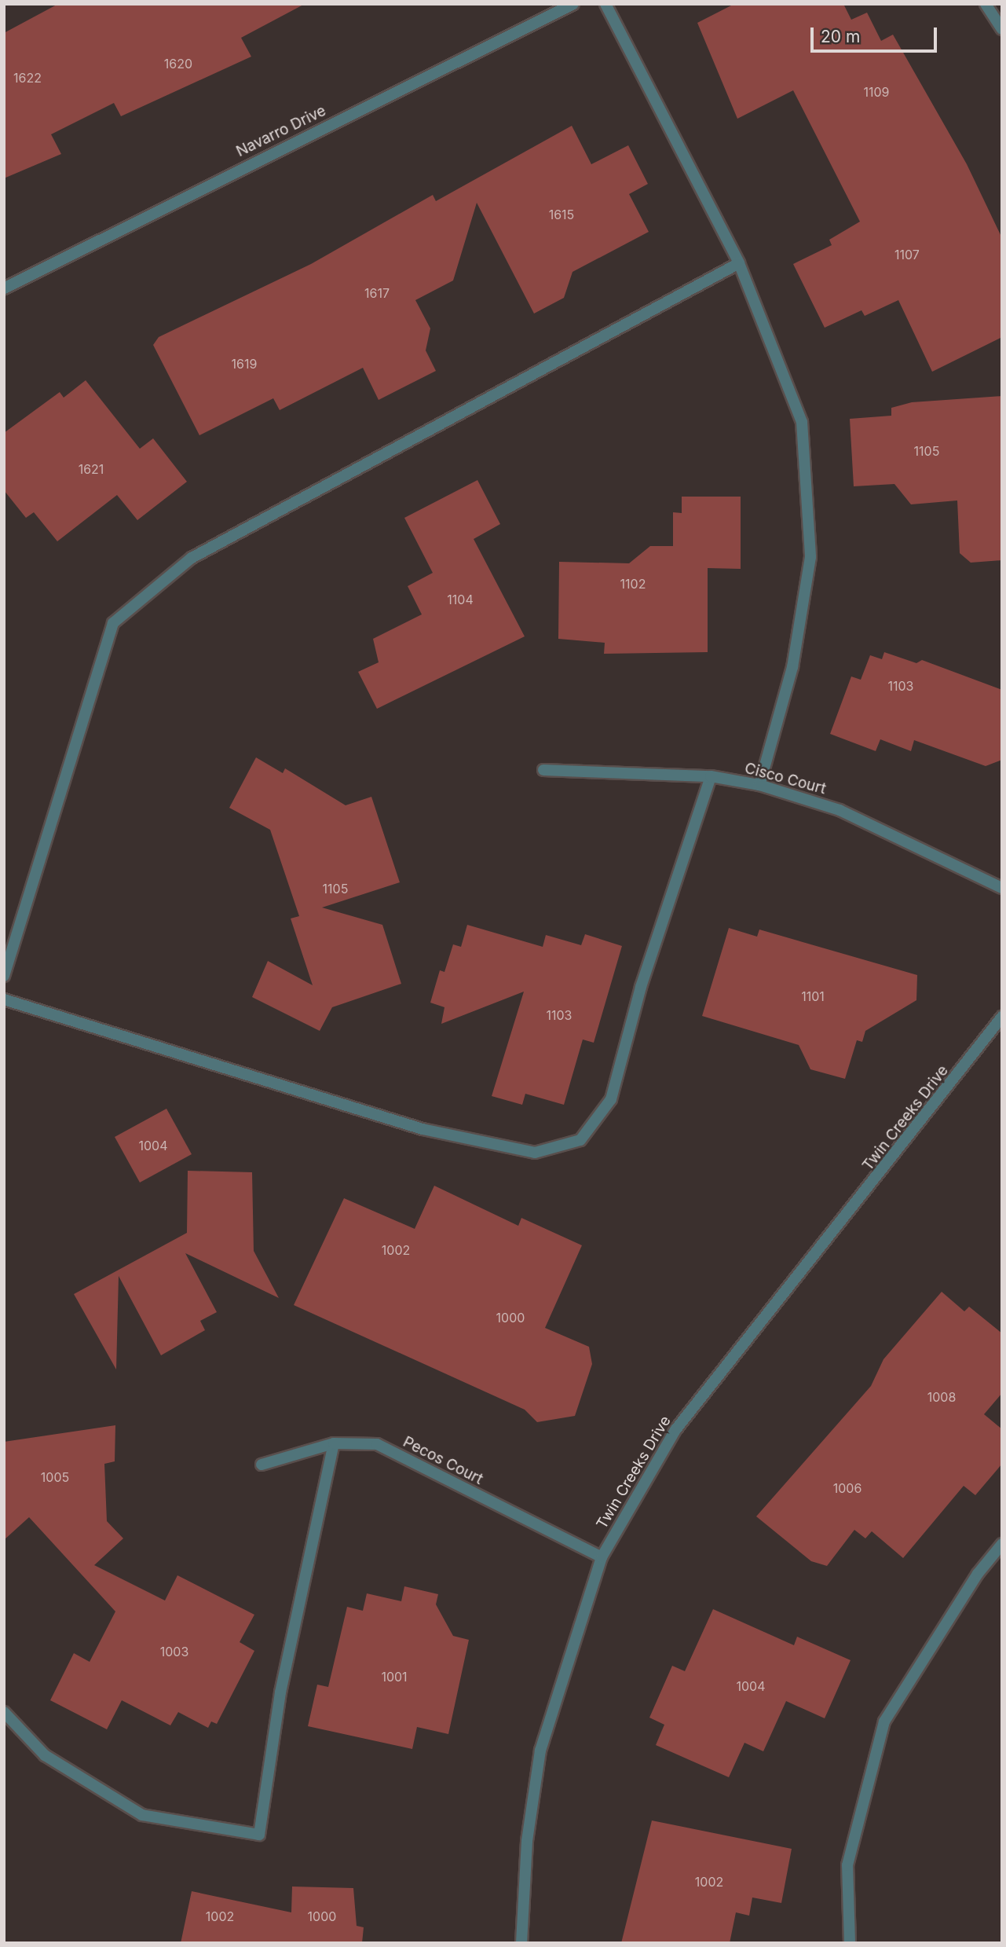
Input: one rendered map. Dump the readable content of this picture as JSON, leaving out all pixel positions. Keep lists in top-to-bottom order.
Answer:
{
  "streets": {
    "street": [
      "Navarro Drive",
      "Cisco Court",
      "Twin Creeks Drive",
      "Pecos Court"
    ]
  },
  "crossings": [
    ["Twin Creeks Drive", "Pecos Court"]
  ],
  "house_numbers": [
    "1620",
    "1622",
    "1109",
    "1615",
    "1107",
    "1617",
    "1619",
    "1105",
    "1621",
    "1102",
    "1104",
    "1103",
    "1105",
    "1101",
    "1103",
    "1004",
    "1002",
    "1000",
    "1008",
    "1005",
    "1006",
    "1003",
    "1001",
    "1004",
    "1002",
    "1002",
    "1000"
  ],
  "scale_bar": "20 m"
}
